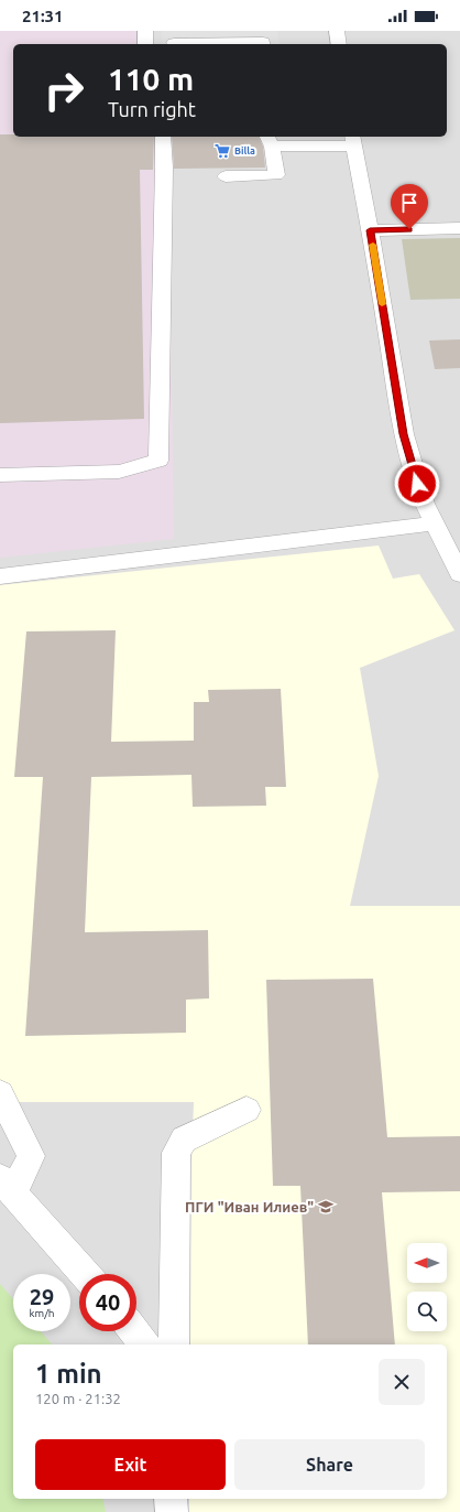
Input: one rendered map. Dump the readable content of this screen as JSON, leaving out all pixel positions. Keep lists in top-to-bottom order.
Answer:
{
  "places": {
    "supermarket": ["Billa"],
    "school or university": ["ПГИ \"Иван Илиев\""]
  },
  "north": "left",
  "page": {
    "status": "21:31",
    "turn": ["110 m", "Turn right"],
    "speed": "29 km/h",
    "limit": "40",
    "heading": ["1 min", "120 m · 21:32"],
    "buttons": ["Exit", "Share"]
  }
}
